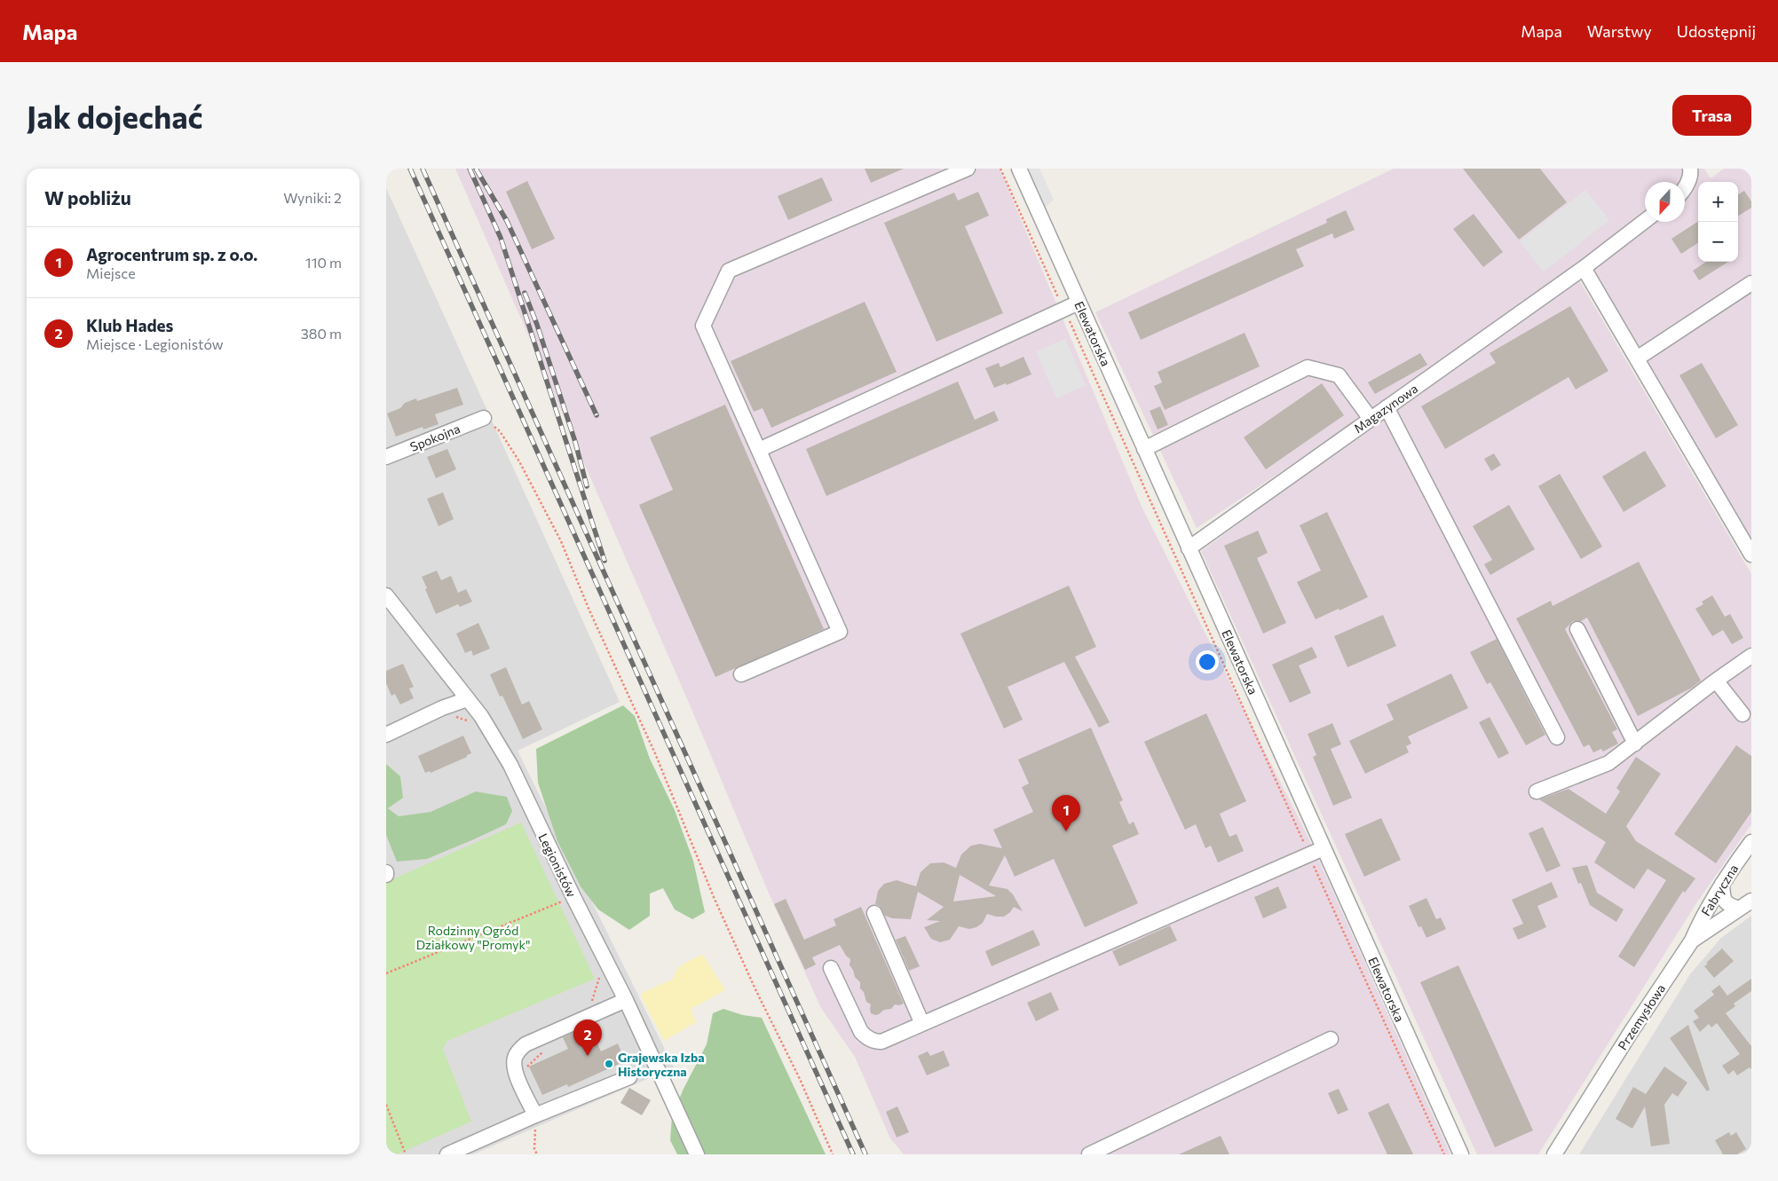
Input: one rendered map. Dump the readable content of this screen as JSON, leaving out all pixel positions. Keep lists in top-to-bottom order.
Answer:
{
  "streets": {
    "street": [
      "Elewatorska",
      "Magazynowa",
      "Spokojna",
      "Legionistów",
      "Fabryczna",
      "Przemysłowa"
    ]
  },
  "crossings": [
    ["Elewatorska", "Magazynowa"],
    ["Fabryczna", "Przemysłowa"]
  ],
  "parks": ["Rodzinny Ogród Działkowy \"Promyk\""],
  "places": ["Grajewska Izba Historyczna"],
  "north": "bottom",
  "page": {
    "header": "Mapa",
    "nav": ["Mapa", "Warstwy", "Udostępnij"],
    "buttons": "Trasa",
    "title": "Jak dojechać",
    "heading": ["W pobliżu", "Wyniki: 2"],
    "map_buttons": ["+", "−"],
    "list": [
      {
        "mark": "1",
        "name": "Agrocentrum sp. z o.o.",
        "note": "Miejsce",
        "value": "110 m"
      },
      {
        "mark": "2",
        "name": "Klub Hades",
        "note": "Miejsce · Legionistów",
        "value": "380 m"
      }
    ],
    "pins": ["1", "2"]
  }
}
